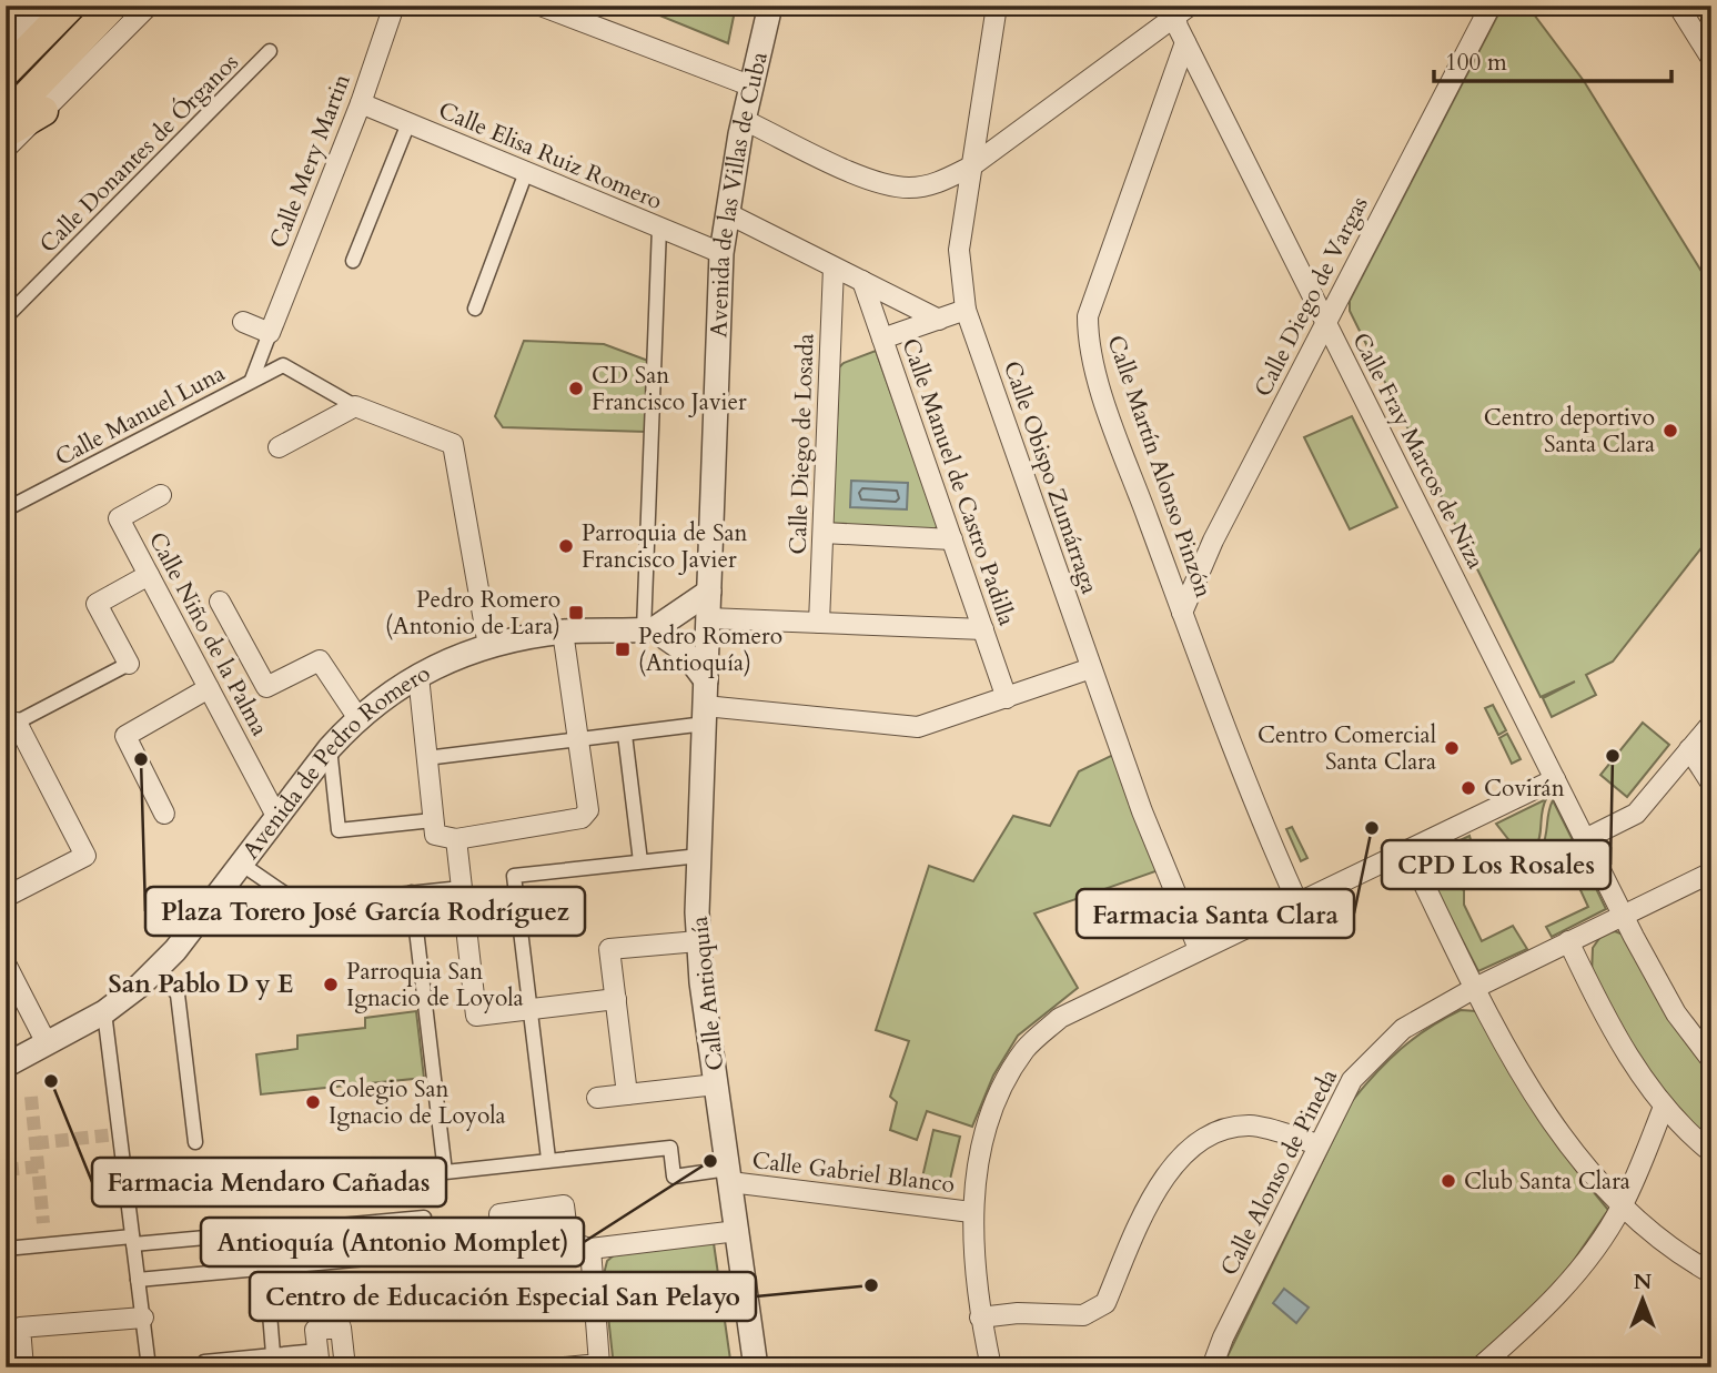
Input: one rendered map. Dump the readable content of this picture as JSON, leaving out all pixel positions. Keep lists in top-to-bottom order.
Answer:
{
  "streets": {
    "street": [
      "Calle Donantes de Órganos",
      "Calle Elisa Ruiz Romero",
      "Calle Mery Martin",
      "Avenida de las Villas de Cuba",
      "Calle Diego de Vargas",
      "Calle Manuel Luna",
      "Calle Diego de Losada",
      "Calle Fray Marcos de Niza",
      "Calle Martín Alonso Pinzón",
      "Calle Obispo Zumárraga",
      "Calle Manuel de Castro Padilla",
      "Calle Niño de la Palma",
      "Avenida de Pedro Romero",
      "Calle Antioquía",
      "Calle Gabriel Blanco",
      "Calle Alonso de Pineda"
    ]
  },
  "crossings": [
    ["Calle Elisa Ruiz Romero", "Calle Mery Martin"],
    ["Calle Elisa Ruiz Romero", "Avenida de las Villas de Cuba"],
    ["Calle Mery Martin", "Calle Manuel Luna"],
    ["Avenida de las Villas de Cuba", "Calle Antioquía"],
    ["Calle Diego de Vargas", "Calle Fray Marcos de Niza"],
    ["Calle Diego de Vargas", "Calle Martín Alonso Pinzón"],
    ["Calle Fray Marcos de Niza", "Calle Martín Alonso Pinzón"],
    ["Calle Fray Marcos de Niza", "Calle Alonso de Pineda"],
    ["Calle Niño de la Palma", "Avenida de Pedro Romero"],
    ["Calle Antioquía", "Calle Gabriel Blanco"]
  ],
  "districts": ["San Pablo D y E"],
  "places": {
    "other": [
      "CD San Francisco Javier",
      "Centro deportivo Santa Clara",
      "Parroquia de San Francisco Javier",
      "Centro Comercial Santa Clara",
      "CPD Los Rosales",
      "Plaza Torero José García Rodríguez",
      "Covirán",
      "Farmacia Santa Clara",
      "Parroquia San Ignacio de Loyola",
      "Farmacia Mendaro Cañadas",
      "Colegio San Ignacio de Loyola",
      "Antioquía (Antonio Momplet)",
      "Club Santa Clara",
      "Centro de Educación Especial San Pelayo"
    ],
    "transit": ["Pedro Romero (Antonio de Lara)", "Pedro Romero (Antioquía)"]
  },
  "scale_bar": "100 m",
  "north": "top"
}
